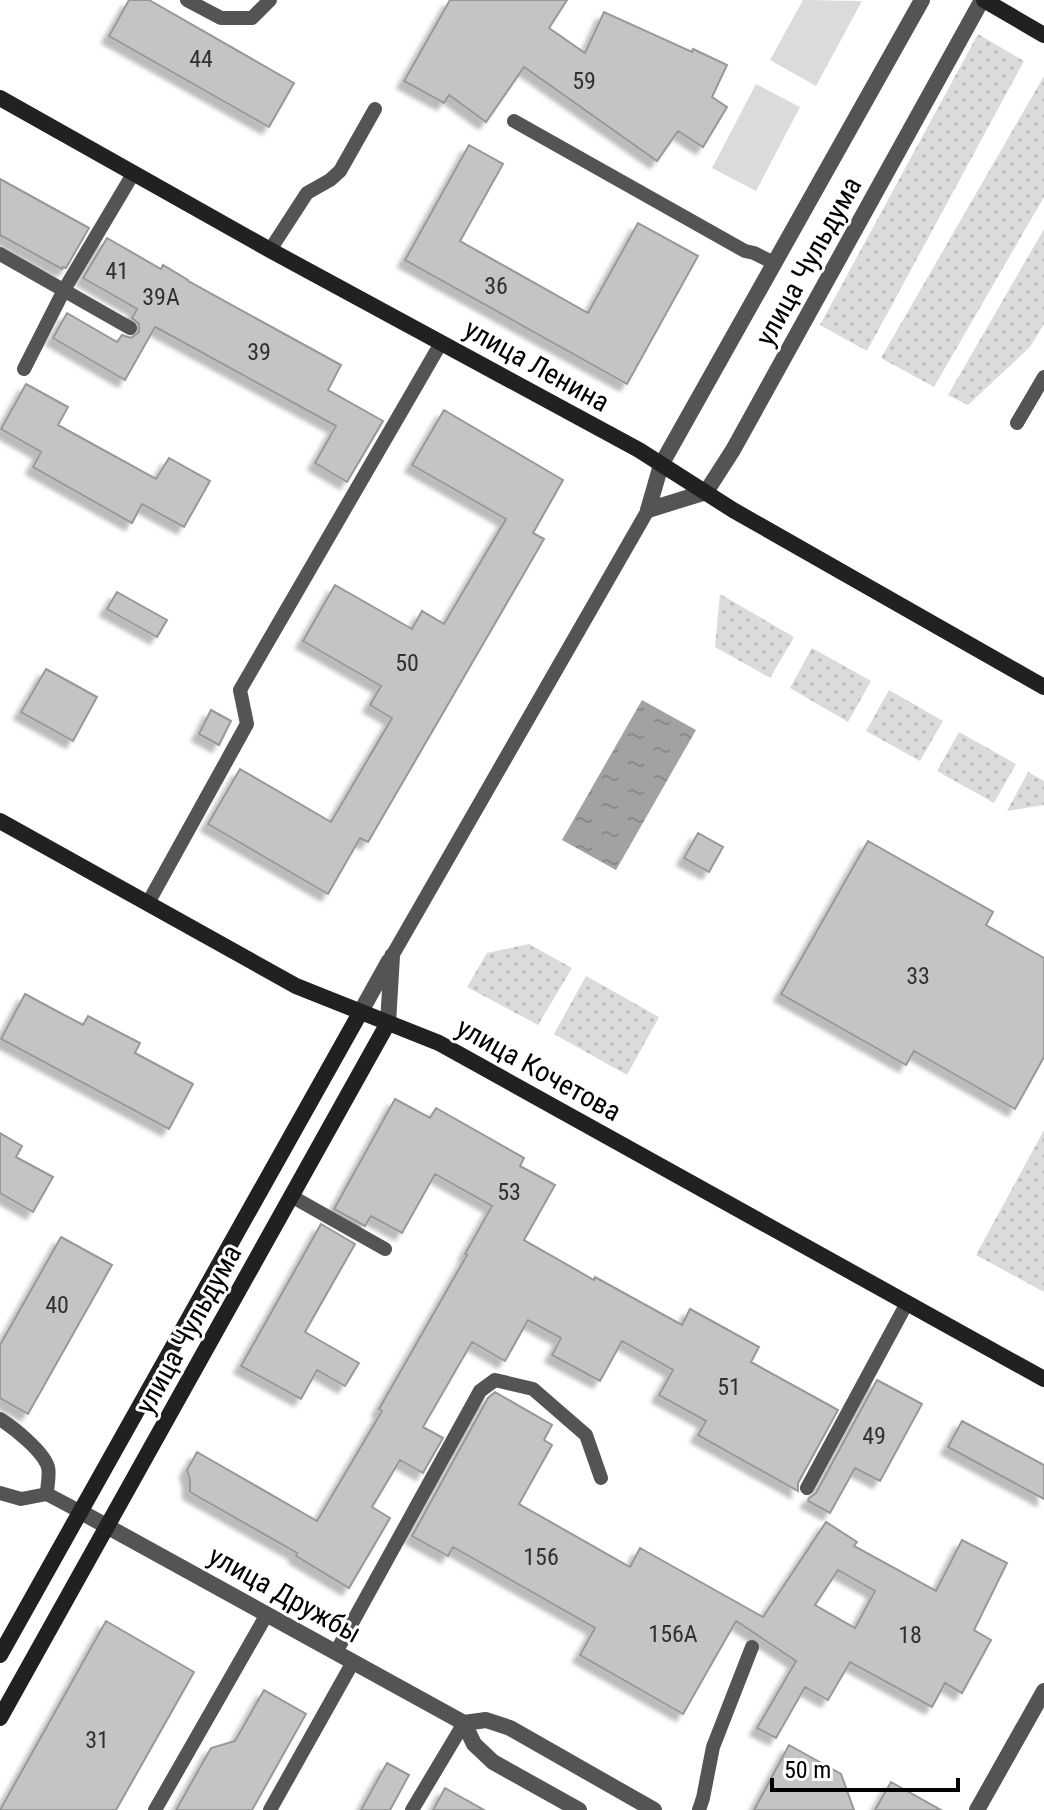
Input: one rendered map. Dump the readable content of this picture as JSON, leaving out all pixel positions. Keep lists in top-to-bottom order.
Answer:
{
  "streets": {
    "main road": ["улица Чульдума", "улица Ленина", "улица Кочетова"],
    "street": ["улица Дружбы"]
  },
  "crossings": [
    ["улица Чульдума", "улица Ленина"],
    ["улица Чульдума", "улица Кочетова"],
    ["улица Чульдума", "улица Дружбы"]
  ],
  "house_numbers": [
    "44",
    "59",
    "41",
    "36",
    "39А",
    "39",
    "50",
    "33",
    "53",
    "40",
    "51",
    "49",
    "156",
    "156А",
    "18",
    "31"
  ],
  "scale_bar": "50 m"
}
